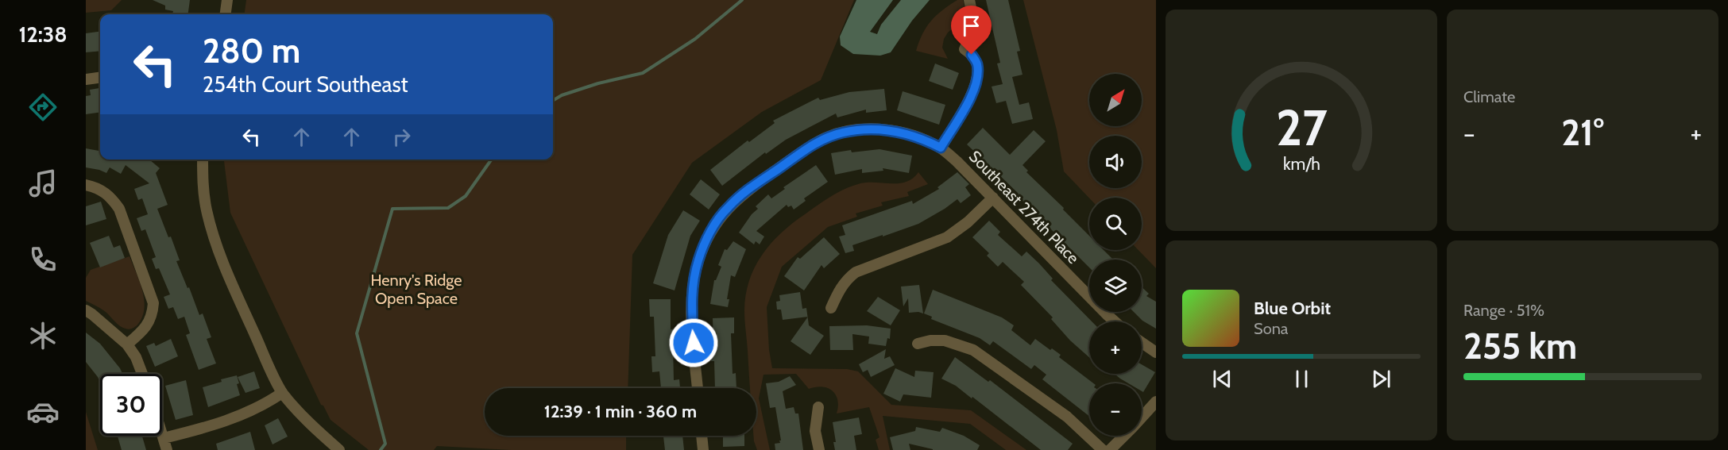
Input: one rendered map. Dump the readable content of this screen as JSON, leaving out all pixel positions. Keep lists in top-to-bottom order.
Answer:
{
  "streets": {
    "street": ["Southeast 274th Place"]
  },
  "parks": ["Henry's Ridge Open Space"],
  "north": "top right",
  "page": {
    "tabs": "12:38",
    "tile": [
      "Climate",
      ["Range · 51%", "255 km"]
    ],
    "turn": ["280 m", "254th Court Southeast"],
    "map_buttons": ["+", "−"],
    "heat": ["−", "21°", "+"],
    "song": ["Blue Orbit", "Sona"],
    "limit": "30",
    "trip": "12:39 · 1 min · 360 m",
    "gauge": ["27", "km/h"]
  }
}
